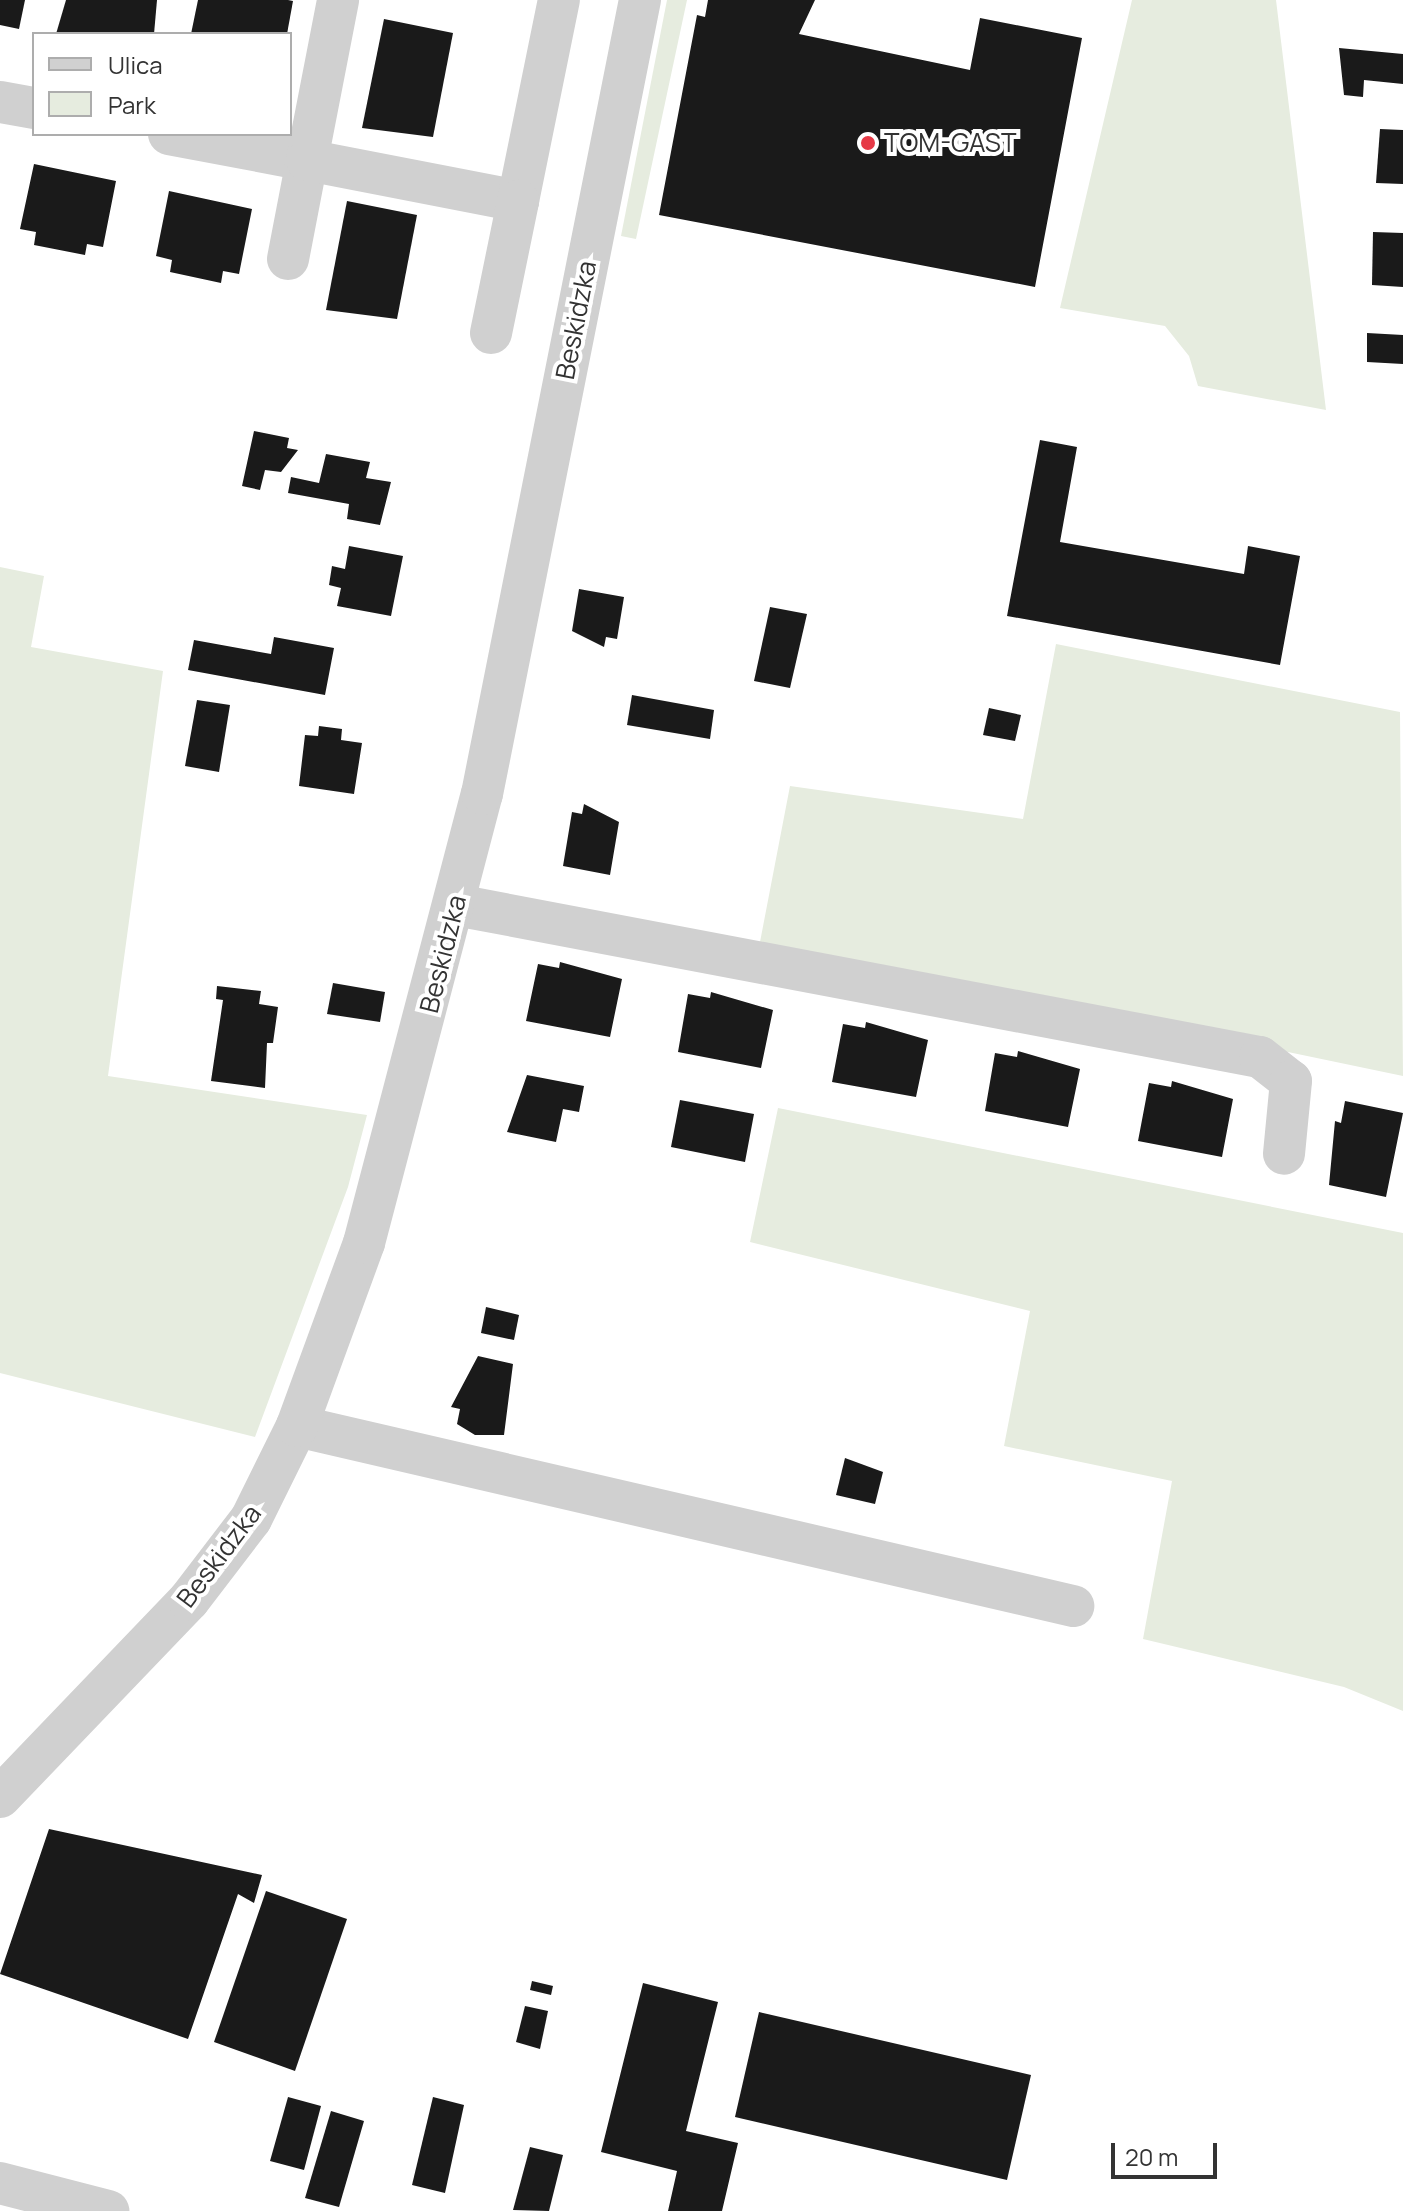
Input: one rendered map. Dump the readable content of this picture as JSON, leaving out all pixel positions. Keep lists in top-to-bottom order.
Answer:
{
  "streets": {
    "street": ["Beskidzka"]
  },
  "places": ["TOM-GAST"],
  "legend": ["Ulica", "Park"],
  "scale_bar": "20 m"
}
